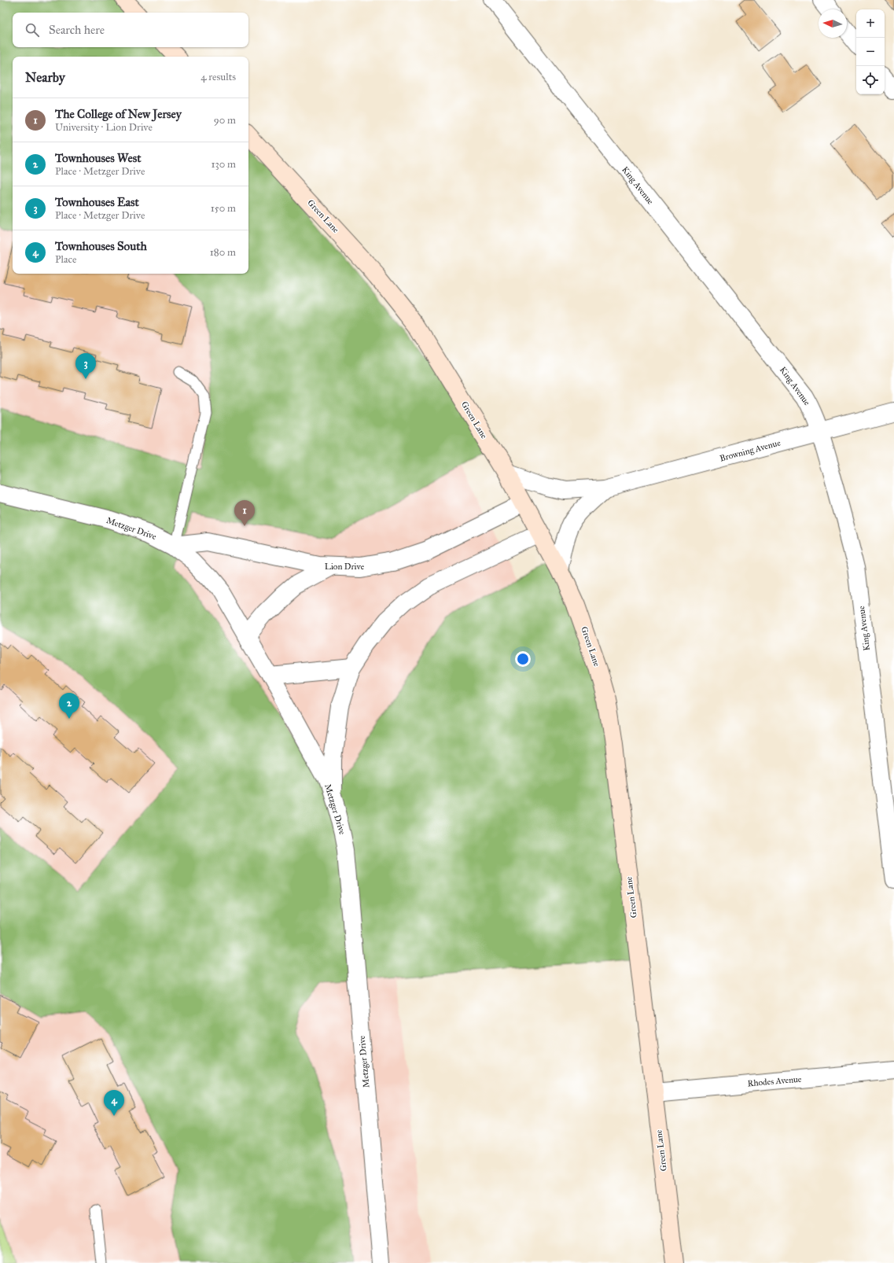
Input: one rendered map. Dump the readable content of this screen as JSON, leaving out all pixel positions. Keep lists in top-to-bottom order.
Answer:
{
  "streets": {
    "street": [
      "King Avenue",
      "Green Lane",
      "Browning Avenue",
      "Metzger Drive",
      "Lion Drive",
      "Rhodes Avenue"
    ]
  },
  "crossings": [
    ["King Avenue", "Browning Avenue"],
    ["Green Lane", "Browning Avenue"],
    ["Green Lane", "Lion Drive"],
    ["Green Lane", "Rhodes Avenue"],
    ["Metzger Drive", "Lion Drive"]
  ],
  "north": "left",
  "page": {
    "map_buttons": ["+", "−"],
    "search": "Search here",
    "heading": ["Nearby", "4 results"],
    "list": [
      {
        "mark": "1",
        "name": "The College of New Jersey",
        "note": "University · Lion Drive",
        "value": "90 m"
      },
      {
        "mark": "2",
        "name": "Townhouses West",
        "note": "Place · Metzger Drive",
        "value": "130 m"
      },
      {
        "mark": "3",
        "name": "Townhouses East",
        "note": "Place · Metzger Drive",
        "value": "150 m"
      },
      {
        "mark": "4",
        "name": "Townhouses South",
        "note": "Place",
        "value": "180 m"
      }
    ],
    "pins": [
      "3",
      "1",
      "2",
      "4"
    ]
  }
}
